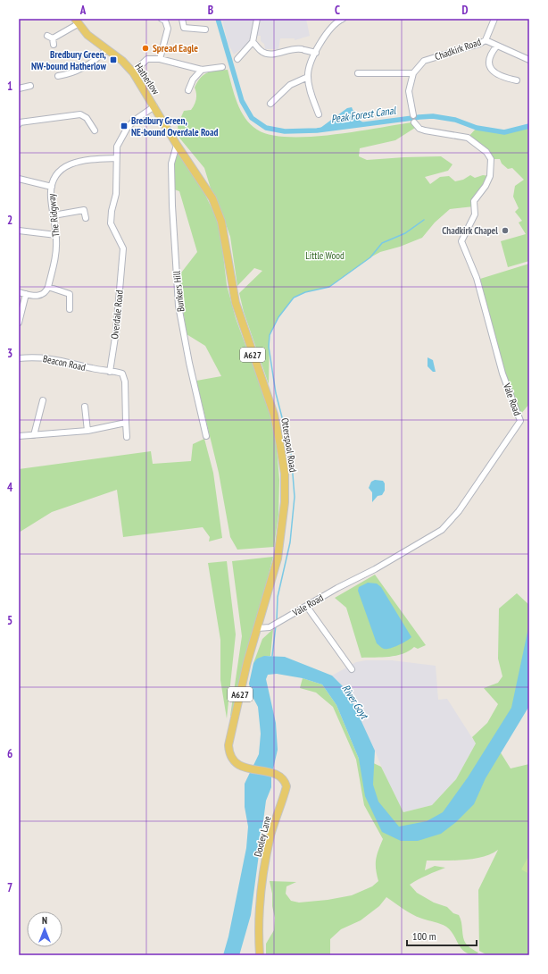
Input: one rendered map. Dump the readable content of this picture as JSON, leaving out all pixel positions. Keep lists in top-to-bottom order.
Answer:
{
  "streets": {
    "main road": [
      "Hatherlow",
      "A627",
      "Otterspool Road",
      "Dooley Lane"
    ],
    "street": [
      "Chadkirk Road",
      "The Ridgway",
      "Bunkers Hill",
      "Overdale Road",
      "Beacon Road",
      "Vale Road"
    ]
  },
  "crossings": [
    ["Hatherlow", "Bunkers Hill"],
    ["Hatherlow", "Overdale Road"],
    ["Hatherlow", "Otterspool Road"],
    ["The Ridgway", "Overdale Road"],
    ["Bunkers Hill", "Otterspool Road"],
    ["Overdale Road", "Beacon Road"],
    ["Vale Road", "Otterspool Road"],
    ["Otterspool Road", "Dooley Lane"]
  ],
  "water": ["Peak Forest Canal", "River Goyt"],
  "parks": ["Little Wood"],
  "places": {
    "other": ["Spread Eagle", "Chadkirk Chapel"],
    "transit": ["Bredbury Green, NW-bound Hatherlow", "Bredbury Green, NE-bound Overdale Road"]
  },
  "scale_bar": "100 m",
  "north": "top",
  "grid": {
    "columns": [
      "A",
      "B",
      "C",
      "D"
    ],
    "rows": [
      "1",
      "2",
      "3",
      "4",
      "5",
      "6",
      "7"
    ]
  }
}
